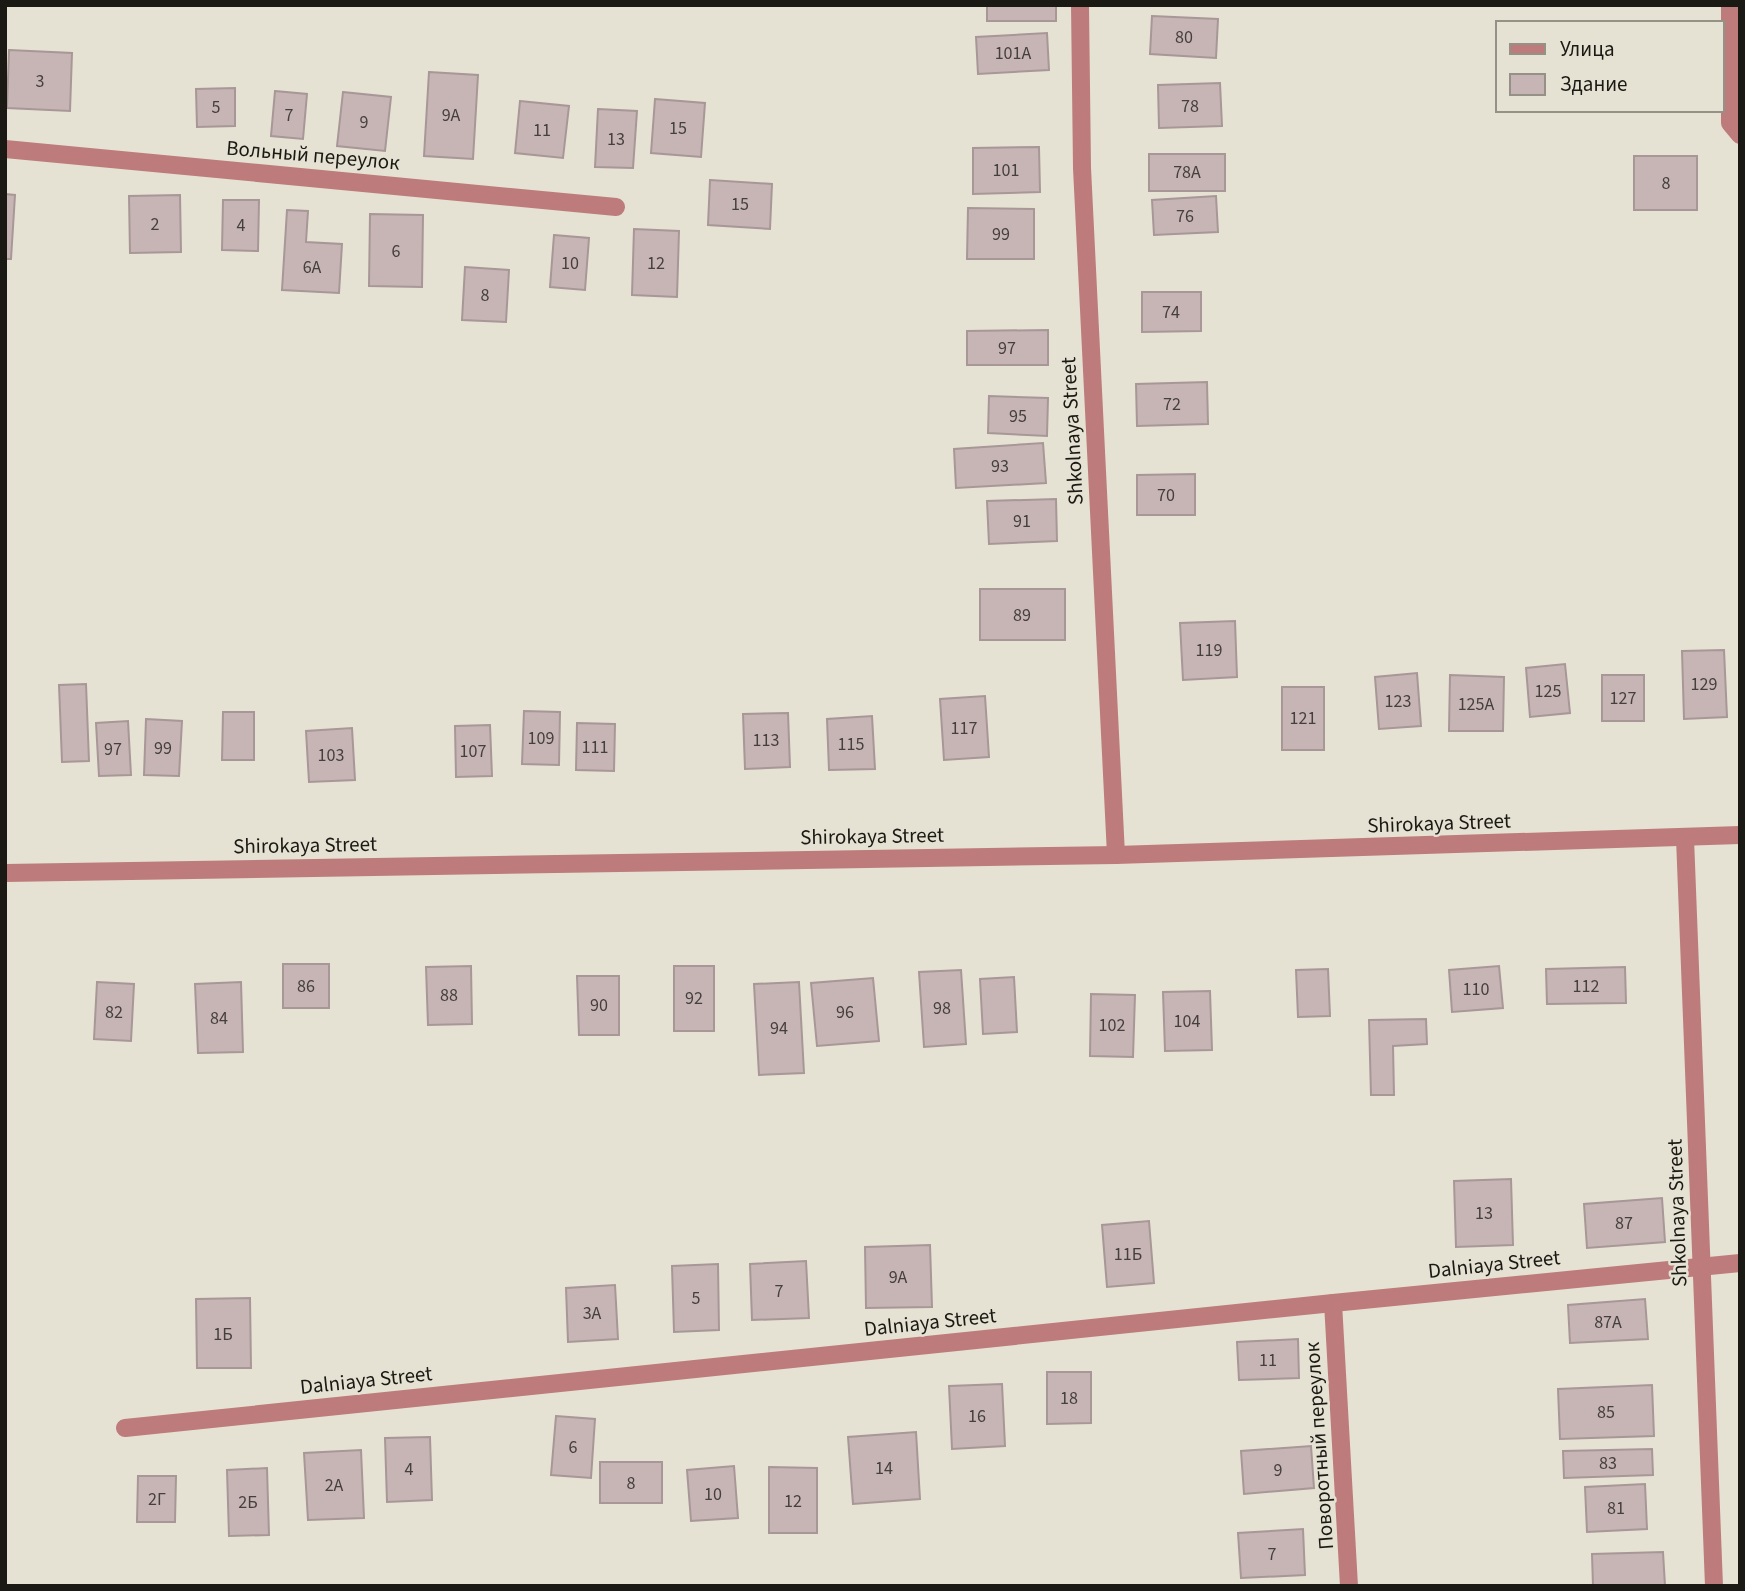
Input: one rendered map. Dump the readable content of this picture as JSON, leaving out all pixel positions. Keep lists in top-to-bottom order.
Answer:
{
  "streets": {
    "street": [
      "Вольный переулок",
      "Shkolnaya Street",
      "Shirokaya Street",
      "Dalniaya Street",
      "Поворотный переулок"
    ]
  },
  "crossings": [
    ["Shkolnaya Street", "Shirokaya Street"],
    ["Shkolnaya Street", "Dalniaya Street"],
    ["Dalniaya Street", "Поворотный переулок"]
  ],
  "house_numbers": [
    "80",
    "101А",
    "3",
    "78",
    "5",
    "7",
    "9А",
    "9",
    "15",
    "11",
    "13",
    "101",
    "78А",
    "8",
    "15",
    "76",
    "2",
    "4",
    "99",
    "6",
    "10",
    "12",
    "6А",
    "8",
    "74",
    "97",
    "72",
    "95",
    "93",
    "70",
    "91",
    "89",
    "119",
    "129",
    "125",
    "127",
    "123",
    "125А",
    "121",
    "117",
    "109",
    "113",
    "115",
    "111",
    "99",
    "97",
    "107",
    "103",
    "86",
    "112",
    "110",
    "88",
    "92",
    "90",
    "98",
    "82",
    "96",
    "84",
    "104",
    "102",
    "94",
    "13",
    "87",
    "11Б",
    "9А",
    "7",
    "5",
    "3А",
    "87А",
    "1Б",
    "11",
    "18",
    "85",
    "16",
    "6",
    "83",
    "14",
    "4",
    "9",
    "8",
    "2А",
    "10",
    "2Г",
    "12",
    "2Б",
    "81",
    "7"
  ],
  "legend": ["Улица", "Здание"]
}
